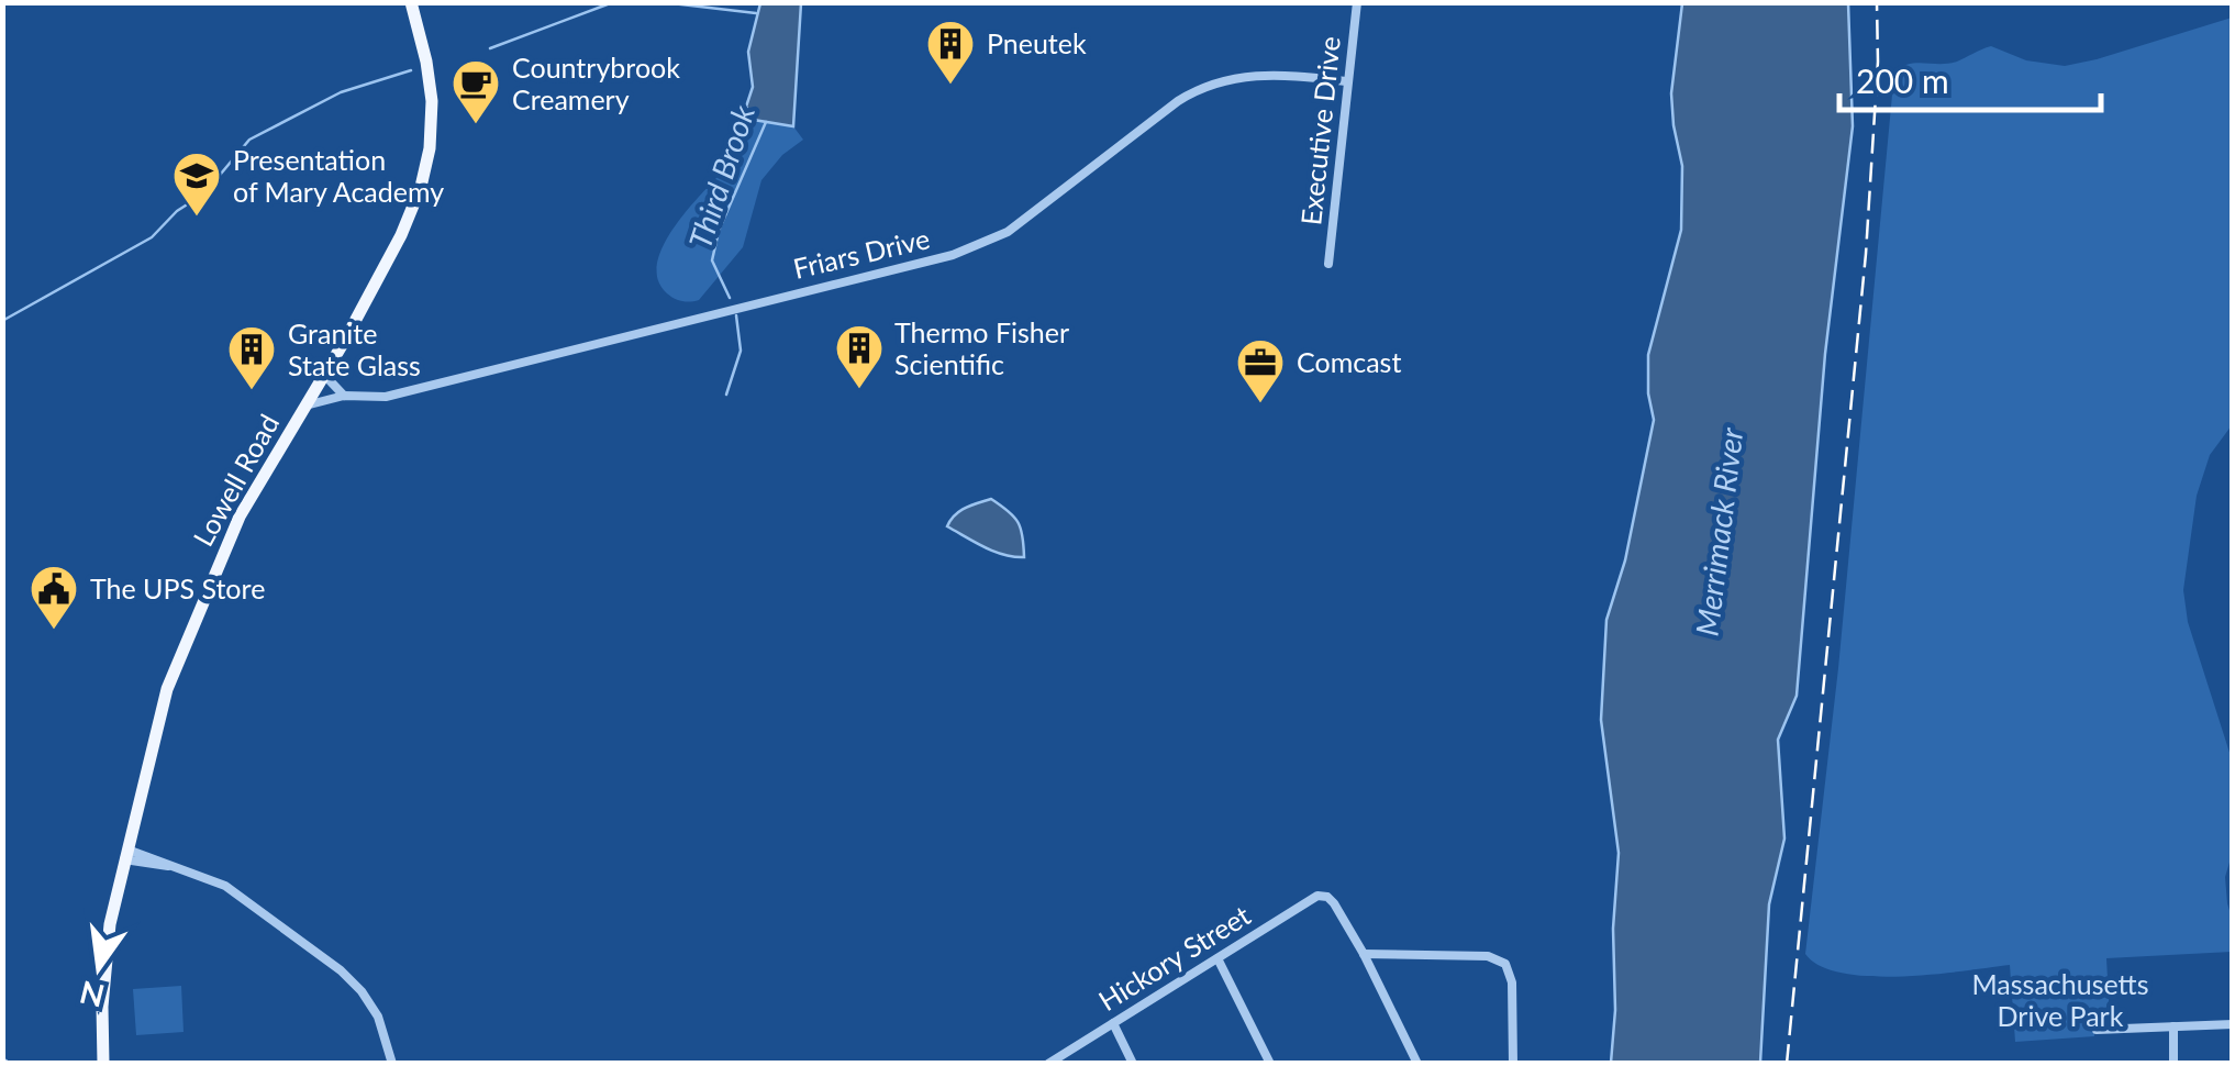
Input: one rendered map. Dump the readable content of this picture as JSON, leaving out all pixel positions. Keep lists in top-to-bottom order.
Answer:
{
  "streets": {
    "main road": ["Lowell Road"],
    "street": ["Executive Drive", "Friars Drive", "Hickory Street"]
  },
  "crossings": [
    ["Executive Drive", "Friars Drive"],
    ["Friars Drive", "Lowell Road"]
  ],
  "water": ["Third Brook", "Merrimack River"],
  "parks": ["Massachusetts Drive Park"],
  "places": {
    "building": ["Pneutek", "Thermo Fisher Scientific", "Granite State Glass"],
    "cafe": ["Countrybrook Creamery"],
    "school or university": ["Presentation of Mary Academy"],
    "office": ["Comcast"],
    "public building": ["The UPS Store"]
  },
  "scale_bar": "200 m",
  "north": "bottom"
}
